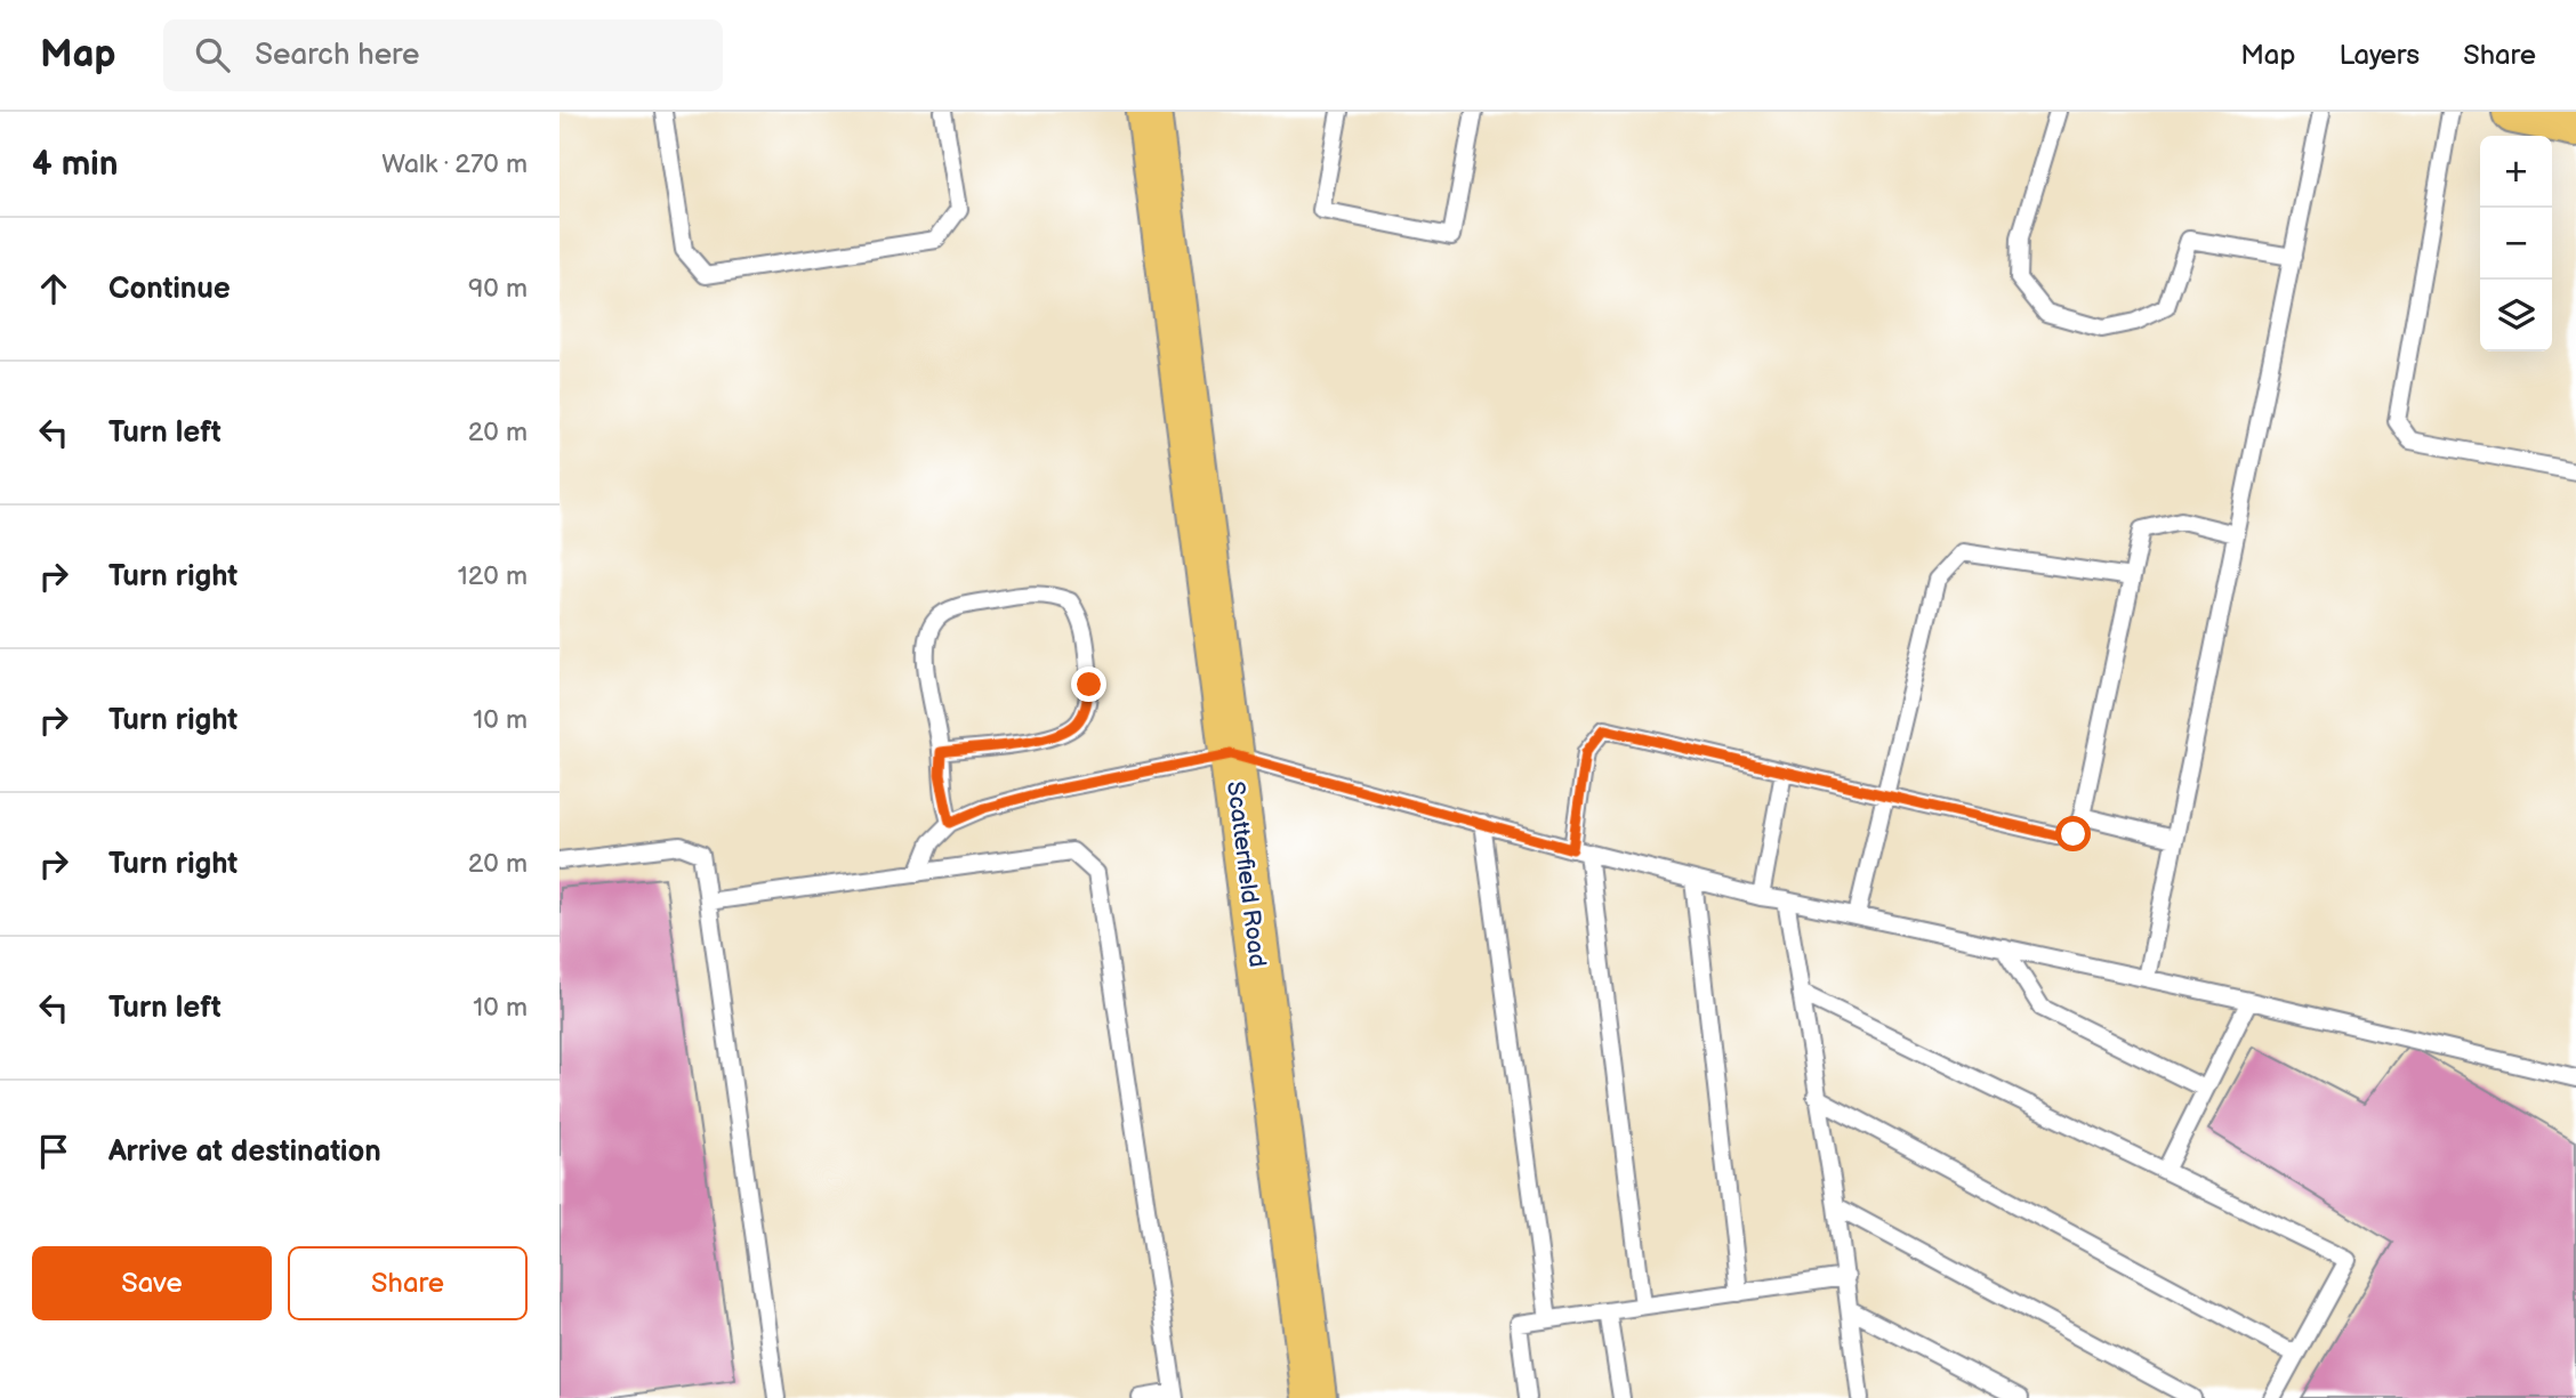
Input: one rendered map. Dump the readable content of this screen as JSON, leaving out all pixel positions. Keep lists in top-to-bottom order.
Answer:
{
  "streets": {
    "main road": ["Scatterfield Road"]
  },
  "page": {
    "header": "Map",
    "search": "Search here",
    "nav": ["Map", "Layers", "Share"],
    "heading": ["4 min", "Walk · 270 m"],
    "map_buttons": ["+", "−"],
    "list": [
      ["Continue", "90 m"],
      ["Turn left", "20 m"],
      ["Turn right", "120 m"],
      ["Turn right", "10 m"],
      ["Turn right", "20 m"],
      ["Turn left", "10 m"],
      "Arrive at destination"
    ],
    "buttons": ["Save", "Share"]
  }
}
